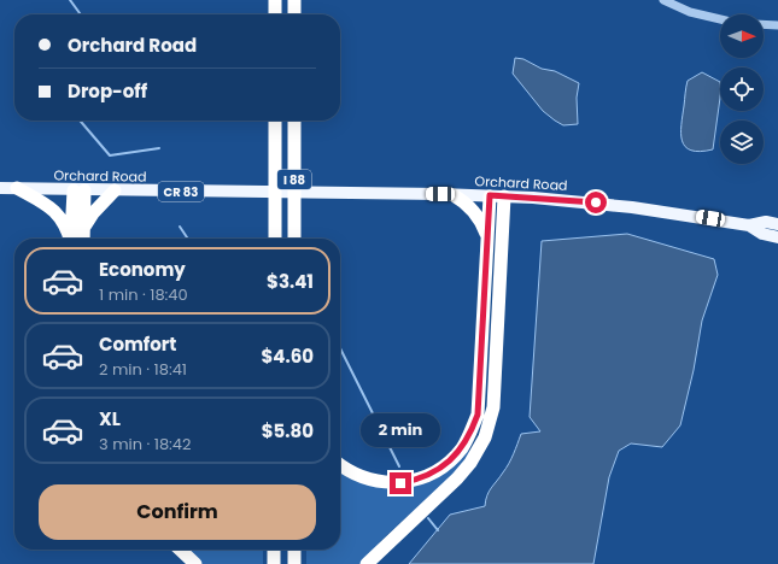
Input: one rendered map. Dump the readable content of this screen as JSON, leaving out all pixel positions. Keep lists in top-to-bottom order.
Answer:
{
  "streets": {
    "highway": ["I 88"],
    "main road": ["Orchard Road", "CR 83"]
  },
  "north": "right",
  "page": {
    "banner": ["Orchard Road", "Drop-off"],
    "list": [
      {
        "name": "Economy",
        "note": "1 min · 18:40",
        "value": "$3.41"
      },
      {
        "name": "Comfort",
        "note": "2 min · 18:41",
        "value": "$4.60"
      },
      {
        "name": "XL",
        "note": "3 min · 18:42",
        "value": "$5.80"
      }
    ],
    "bubble": "2 min",
    "buttons": "Confirm"
  }
}
